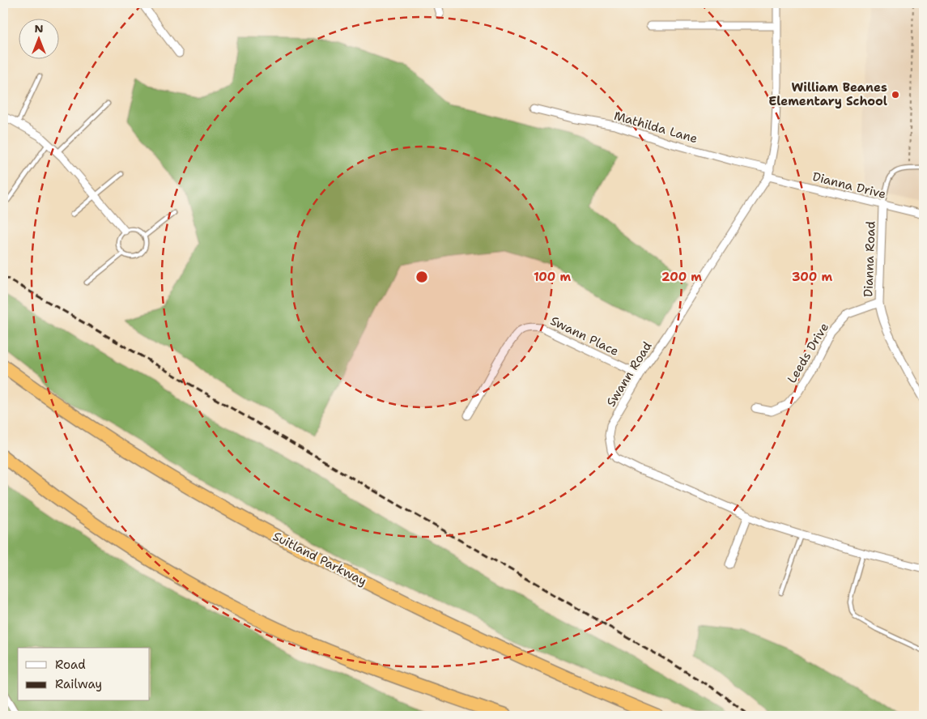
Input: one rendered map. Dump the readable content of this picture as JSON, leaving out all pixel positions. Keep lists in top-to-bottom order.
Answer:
{
  "streets": {
    "highway": ["Suitland Parkway"],
    "street": [
      "Mathilda Lane",
      "Dianna Drive",
      "Dianna Road",
      "Swann Place",
      "Leeds Drive",
      "Swann Road"
    ]
  },
  "crossings": [
    ["Mathilda Lane", "Dianna Drive"],
    ["Mathilda Lane", "Swann Road"],
    ["Dianna Drive", "Dianna Road"],
    ["Dianna Drive", "Swann Road"],
    ["Dianna Road", "Leeds Drive"],
    ["Swann Place", "Swann Road"]
  ],
  "places": ["William Beanes Elementary School"],
  "legend": ["Road", "Railway"],
  "north": "top",
  "rings": ["100 m", "200 m", "300 m"]
}
